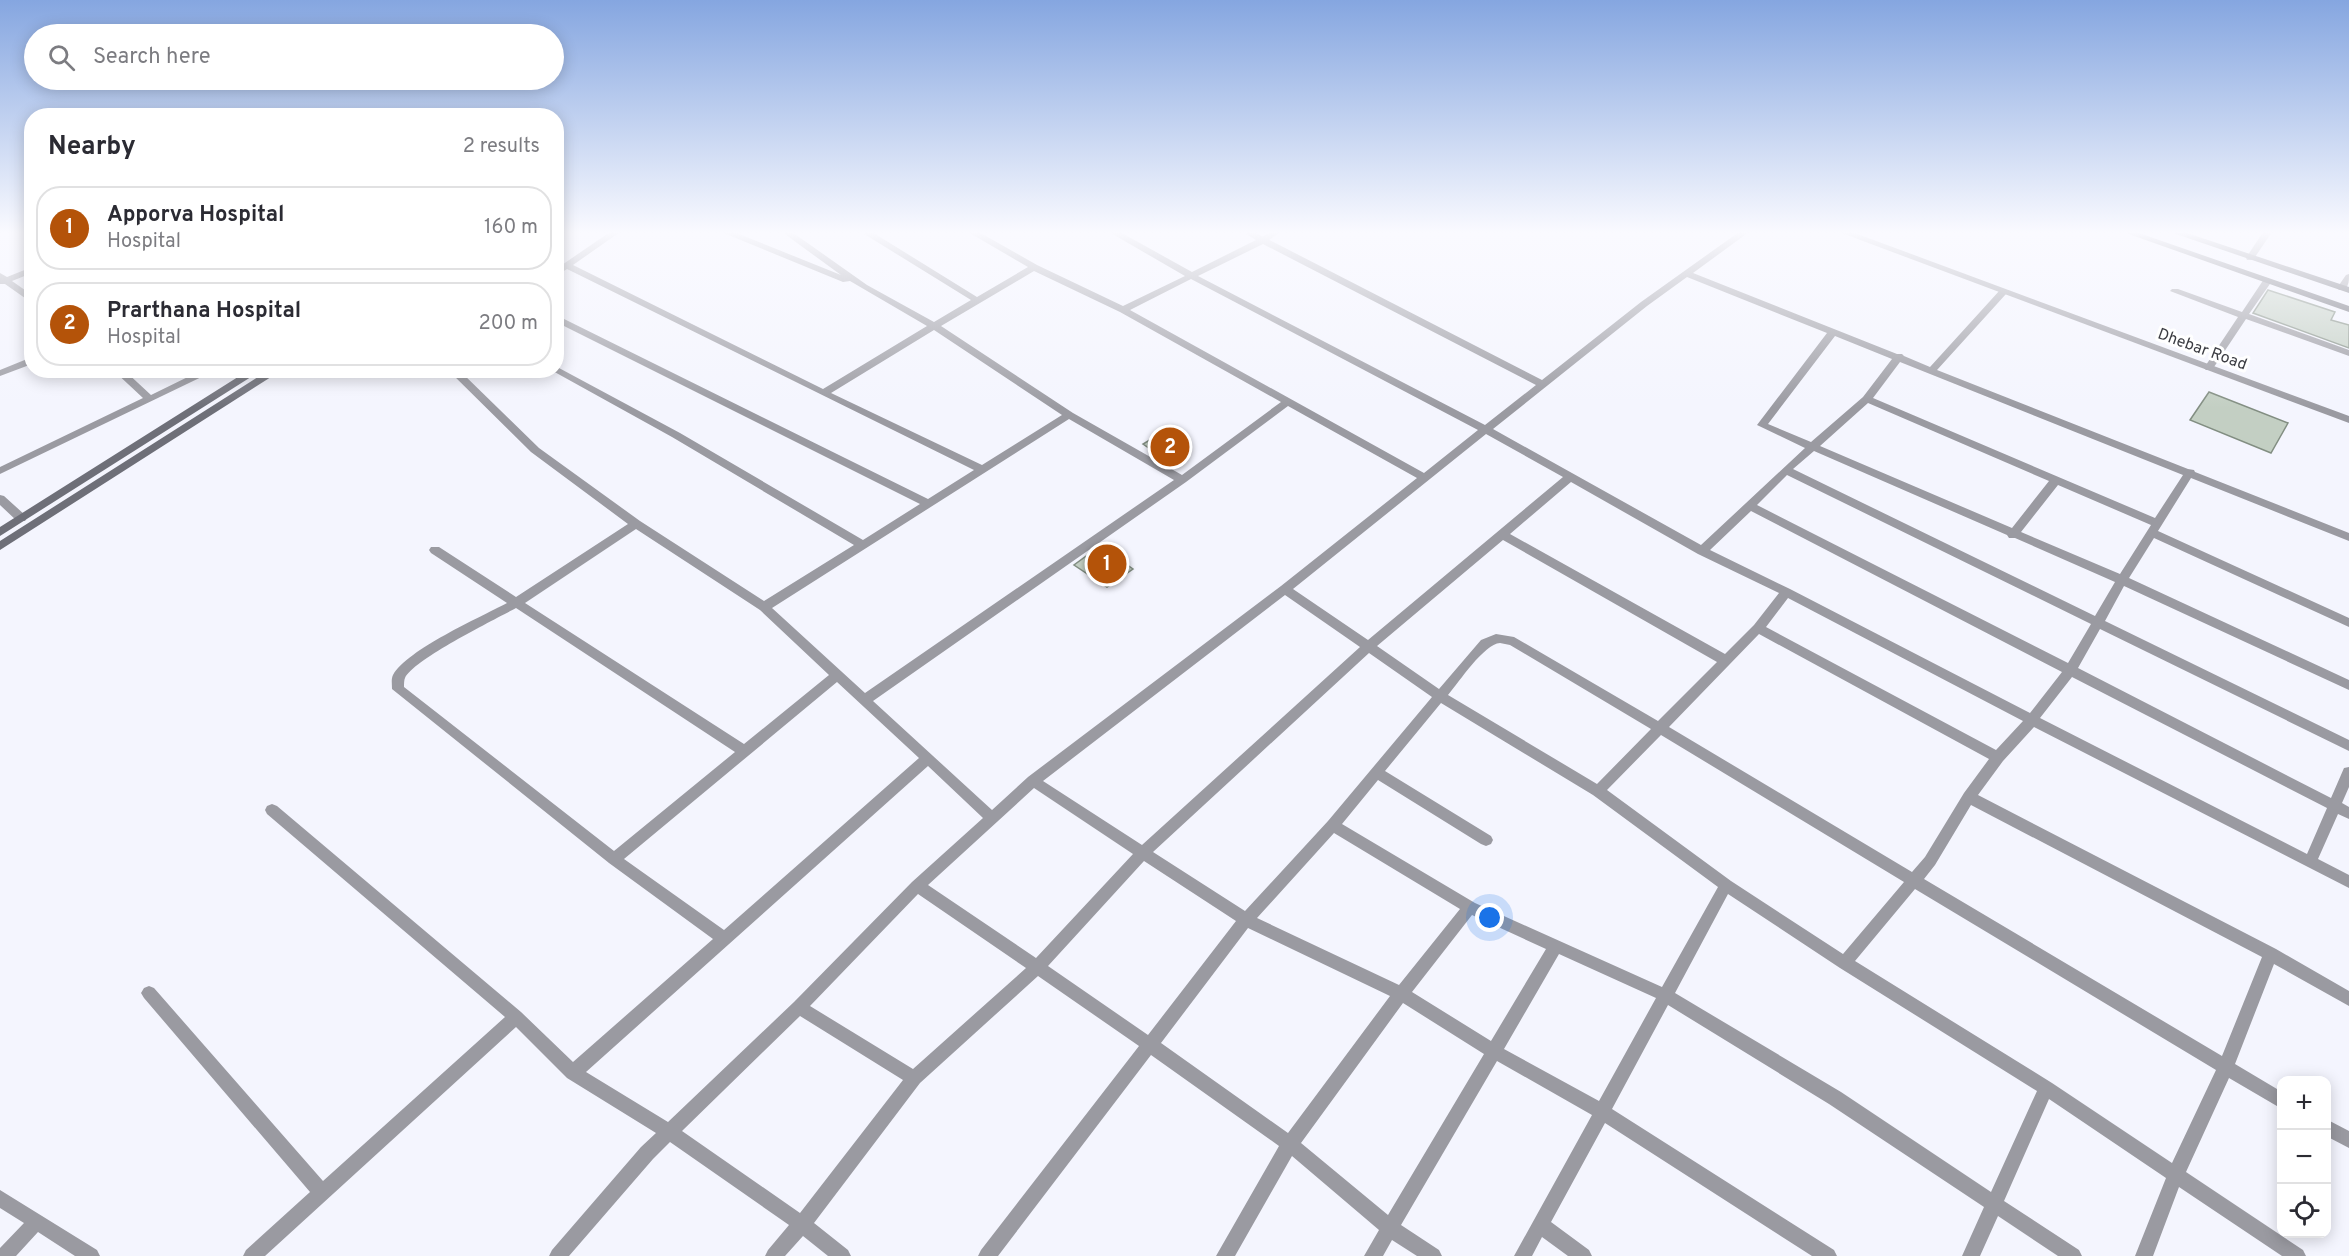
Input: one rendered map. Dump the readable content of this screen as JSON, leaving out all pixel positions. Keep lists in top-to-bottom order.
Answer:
{
  "streets": {
    "street": ["Dhebar Road"]
  },
  "page": {
    "search": "Search here",
    "heading": ["Nearby", "2 results"],
    "list": [
      {
        "mark": "1",
        "name": "Apporva Hospital",
        "note": "Hospital",
        "value": "160 m"
      },
      {
        "mark": "2",
        "name": "Prarthana Hospital",
        "note": "Hospital",
        "value": "200 m"
      }
    ],
    "pins": ["2", "1"],
    "map_buttons": ["+", "−"]
  }
}
